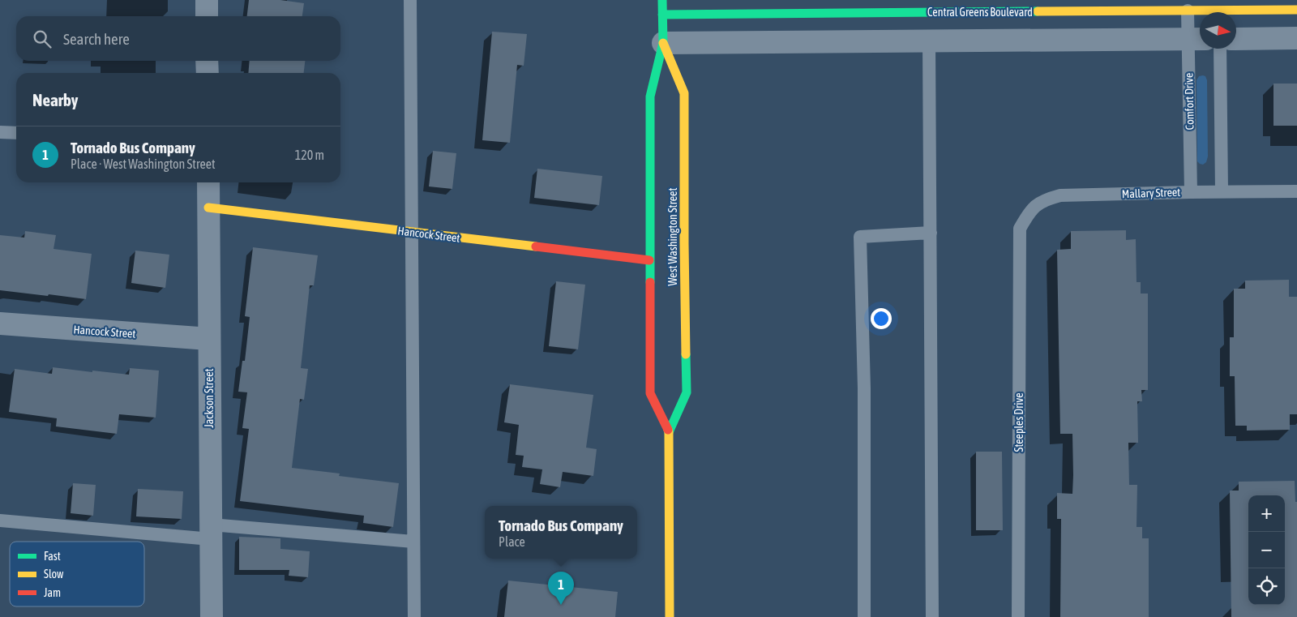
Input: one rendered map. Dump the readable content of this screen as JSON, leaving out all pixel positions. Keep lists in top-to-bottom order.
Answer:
{
  "streets": {
    "street": [
      "Central Greens Boulevard",
      "Hancock Street",
      "West Washington Street",
      "Jackson Street"
    ],
    "lane": ["Comfort Drive", "Mallary Street", "Steeples Drive"]
  },
  "crossings": [
    ["Central Greens Boulevard", "Comfort Drive"],
    ["Central Greens Boulevard", "West Washington Street"],
    ["Comfort Drive", "Mallary Street"],
    ["Mallary Street", "Steeples Drive"],
    ["Hancock Street", "West Washington Street"],
    ["Hancock Street", "Jackson Street"]
  ],
  "legend": ["Fast", "Slow", "Jam"],
  "north": "right",
  "page": {
    "search": "Search here",
    "heading": "Nearby",
    "list": [
      {
        "mark": "1",
        "name": "Tornado Bus Company",
        "note": "Place · West Washington Street",
        "value": "120 m"
      }
    ],
    "map_buttons": ["+", "−"],
    "popup": ["Tornado Bus Company", "Place"],
    "pins": "1"
  }
}
